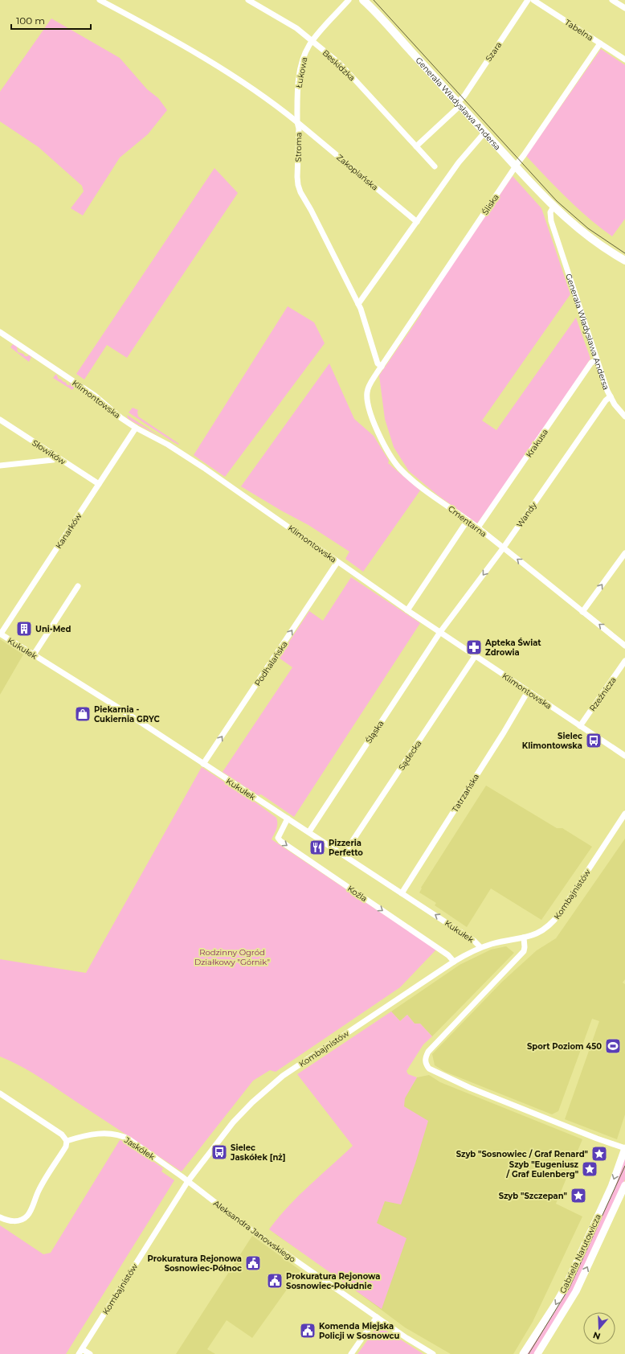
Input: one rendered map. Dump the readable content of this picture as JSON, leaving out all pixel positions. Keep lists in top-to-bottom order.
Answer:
{
  "streets": {
    "main road": ["Generała Władysława Andersa"],
    "street": [
      "Tabelna",
      "Szara",
      "Beskidzka",
      "Łukowa",
      "Stroma",
      "Zakopiańska",
      "Śliska",
      "Klimontowska",
      "Krakusa",
      "Słowików",
      "Wandy",
      "Cmentarna",
      "Kanarków",
      "Kukułek",
      "Podhalańska",
      "Rzeźnicza",
      "Śląska",
      "Sądecka",
      "Tatrzańska",
      "Koźla",
      "Kombajnistów",
      "Jaskółek",
      "Aleksandra Janowskiego",
      "Gabriela Narutowicza"
    ]
  },
  "crossings": [
    ["Tabelna", "Śliska"],
    ["Szara", "Generała Władysława Andersa"],
    ["Beskidzka", "Łukowa"],
    ["Łukowa", "Stroma"],
    ["Łukowa", "Zakopiańska"],
    ["Generała Władysława Andersa", "Śliska"],
    ["Generała Władysława Andersa", "Krakusa"],
    ["Generała Władysława Andersa", "Wandy"],
    ["Stroma", "Zakopiańska"],
    ["Stroma", "Śliska"],
    ["Stroma", "Cmentarna"],
    ["Śliska", "Cmentarna"],
    ["Klimontowska", "Wandy"],
    ["Klimontowska", "Kanarków"],
    ["Klimontowska", "Podhalańska"],
    ["Klimontowska", "Rzeźnicza"],
    ["Klimontowska", "Śląska"],
    ["Klimontowska", "Sądecka"],
    ["Klimontowska", "Tatrzańska"],
    ["Krakusa", "Cmentarna"],
    ["Słowików", "Kanarków"],
    ["Wandy", "Cmentarna"],
    ["Wandy", "Śląska"],
    ["Kanarków", "Kukułek"],
    ["Kukułek", "Podhalańska"],
    ["Kukułek", "Śląska"],
    ["Kukułek", "Sądecka"],
    ["Kukułek", "Tatrzańska"],
    ["Kukułek", "Koźla"],
    ["Kukułek", "Kombajnistów"],
    ["Koźla", "Kombajnistów"],
    ["Kombajnistów", "Jaskółek"],
    ["Kombajnistów", "Aleksandra Janowskiego"],
    ["Jaskółek", "Aleksandra Janowskiego"]
  ],
  "one_way": ["Cmentarna", "Podhalańska", "Koźla"],
  "parks": ["Rodzinny Ogród Działkowy \"Górnik\""],
  "places": {
    "building": ["Uni-Med"],
    "pharmacy": ["Apteka Świat Zdrowia"],
    "shop": ["Piekarnia - Cukiernia GRYC"],
    "bus stop": ["Sielec Klimontowska", "Sielec Jaskółek [nż]"],
    "restaurant": ["Pizzeria Perfetto"],
    "sports": ["Sport Poziom 450"],
    "place": ["Szyb \"Sosnowiec / Graf Renard\"", "Szyb \"Eugeniusz / Graf Eulenberg\"", "Szyb \"Szczepan\""],
    "public building": ["Prokuratura Rejonowa Sosnowiec-Północ", "Prokuratura Rejonowa Sosnowiec-Południe", "Komenda Miejska Policji w Sosnowcu"]
  },
  "scale_bar": "100 m",
  "north": "bottom"
}
